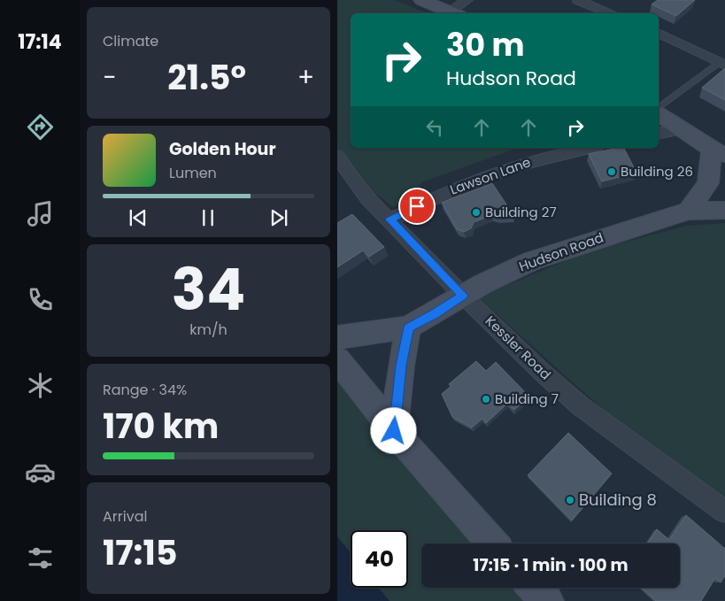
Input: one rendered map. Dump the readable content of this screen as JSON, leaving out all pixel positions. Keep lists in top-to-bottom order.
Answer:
{
  "streets": {
    "street": ["Lawson Lane", "Hudson Road", "Kessler Road"]
  },
  "crossings": [
    ["Lawson Lane", "Kessler Road"],
    ["Hudson Road", "Kessler Road"]
  ],
  "places": [
    "Building 26",
    "Building 27",
    "Building 7",
    "Building 8"
  ],
  "page": {
    "tabs": "17:14",
    "tile": [
      "Climate",
      ["34", "km/h"],
      ["Range · 34%", "170 km"],
      ["Arrival", "17:15"]
    ],
    "turn": ["30 m", "Hudson Road"],
    "heat": ["−", "21.5°", "+"],
    "song": ["Golden Hour", "Lumen"],
    "limit": "40",
    "trip": "17:15 · 1 min · 100 m"
  }
}
